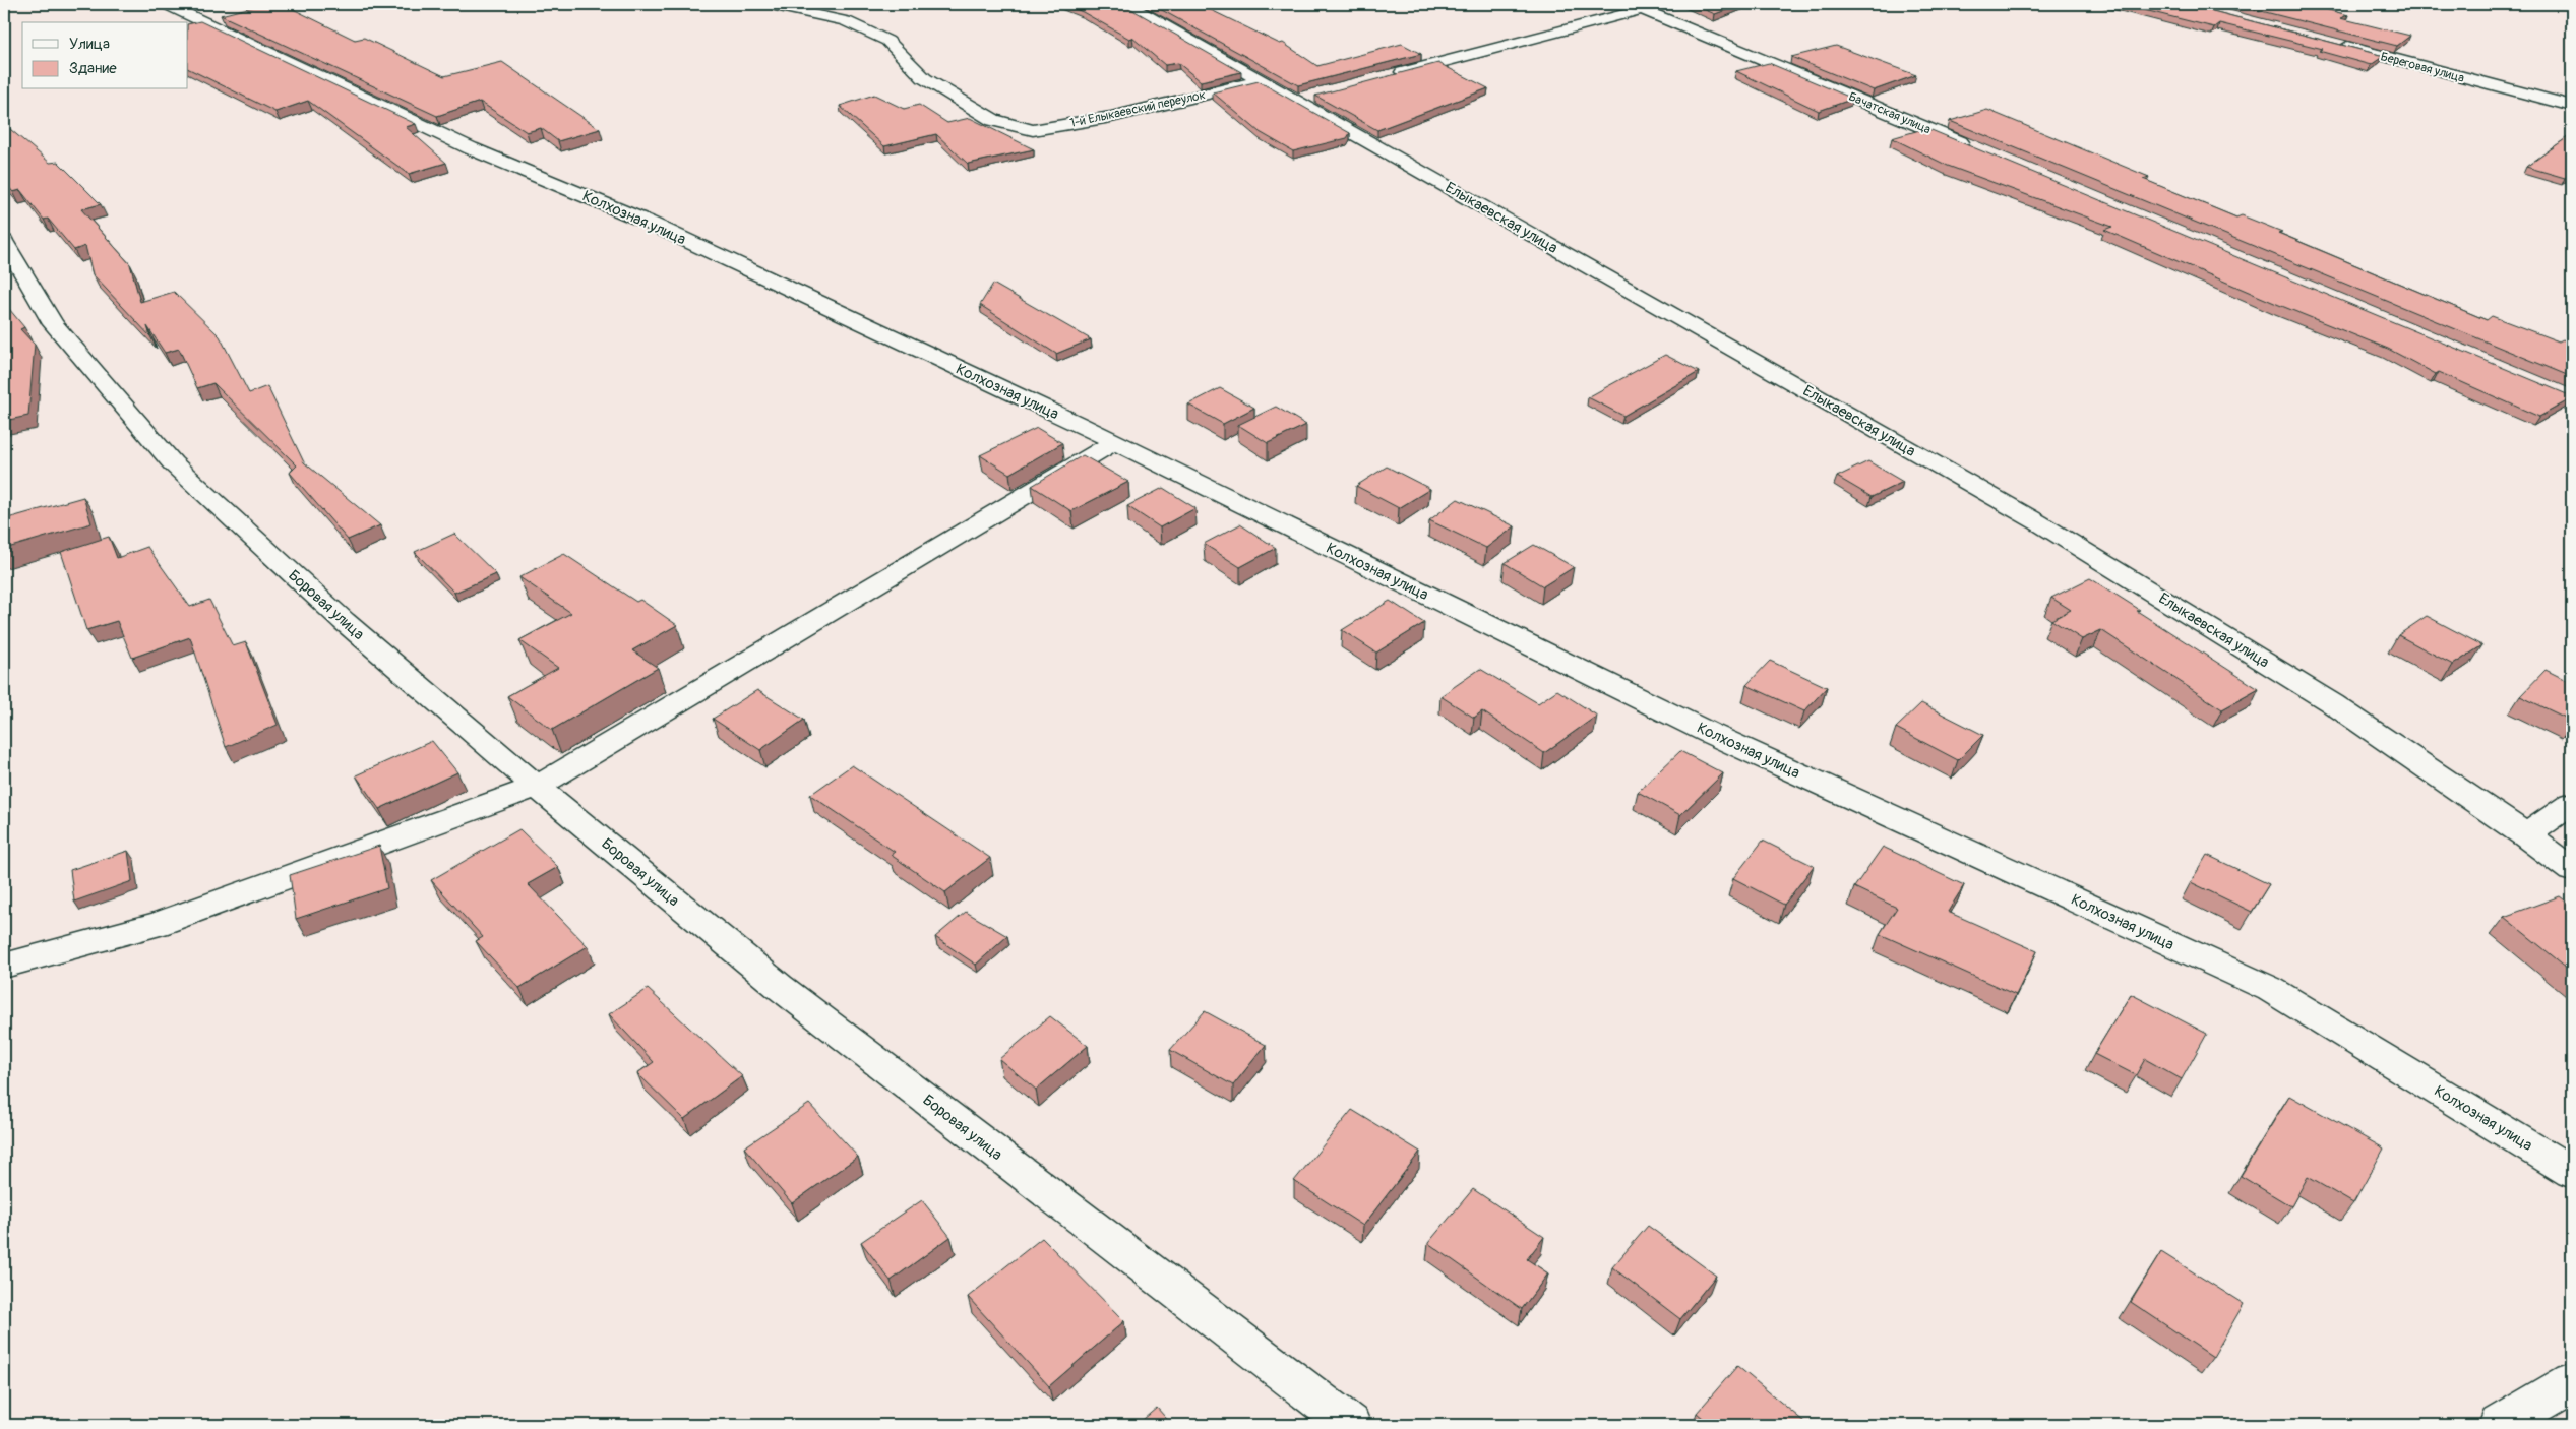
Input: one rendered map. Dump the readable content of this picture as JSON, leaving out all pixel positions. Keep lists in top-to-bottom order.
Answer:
{
  "streets": {
    "street": [
      "Береговая улица",
      "1-й Елыкаевский переулок",
      "Бачатская улица",
      "Колхозная улица",
      "Елыкаевская улица",
      "Боровая улица"
    ]
  },
  "crossings": [
    ["1-й Елыкаевский переулок", "Елыкаевская улица"]
  ],
  "legend": ["Улица", "Здание"]
}
